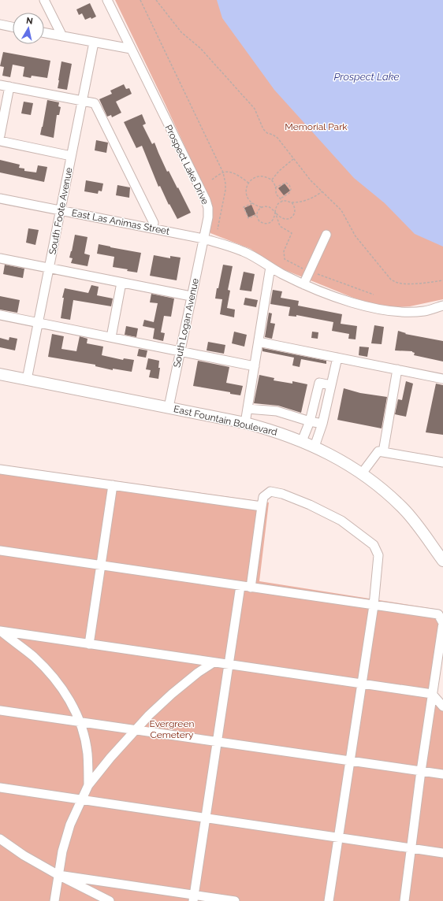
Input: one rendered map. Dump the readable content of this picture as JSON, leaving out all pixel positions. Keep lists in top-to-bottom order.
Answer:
{
  "streets": {
    "main road": ["East Fountain Boulevard"],
    "street": [
      "Prospect Lake Drive",
      "South Foote Avenue",
      "East Las Animas Street",
      "South Logan Avenue"
    ]
  },
  "crossings": [
    ["Prospect Lake Drive", "East Las Animas Street"],
    ["Prospect Lake Drive", "South Logan Avenue"],
    ["South Foote Avenue", "East Las Animas Street"],
    ["South Foote Avenue", "East Fountain Boulevard"],
    ["East Las Animas Street", "South Logan Avenue"],
    ["South Logan Avenue", "East Fountain Boulevard"]
  ],
  "water": ["Prospect Lake"],
  "parks": ["Memorial Park", "Evergreen Cemetery"],
  "north": "top"
}
